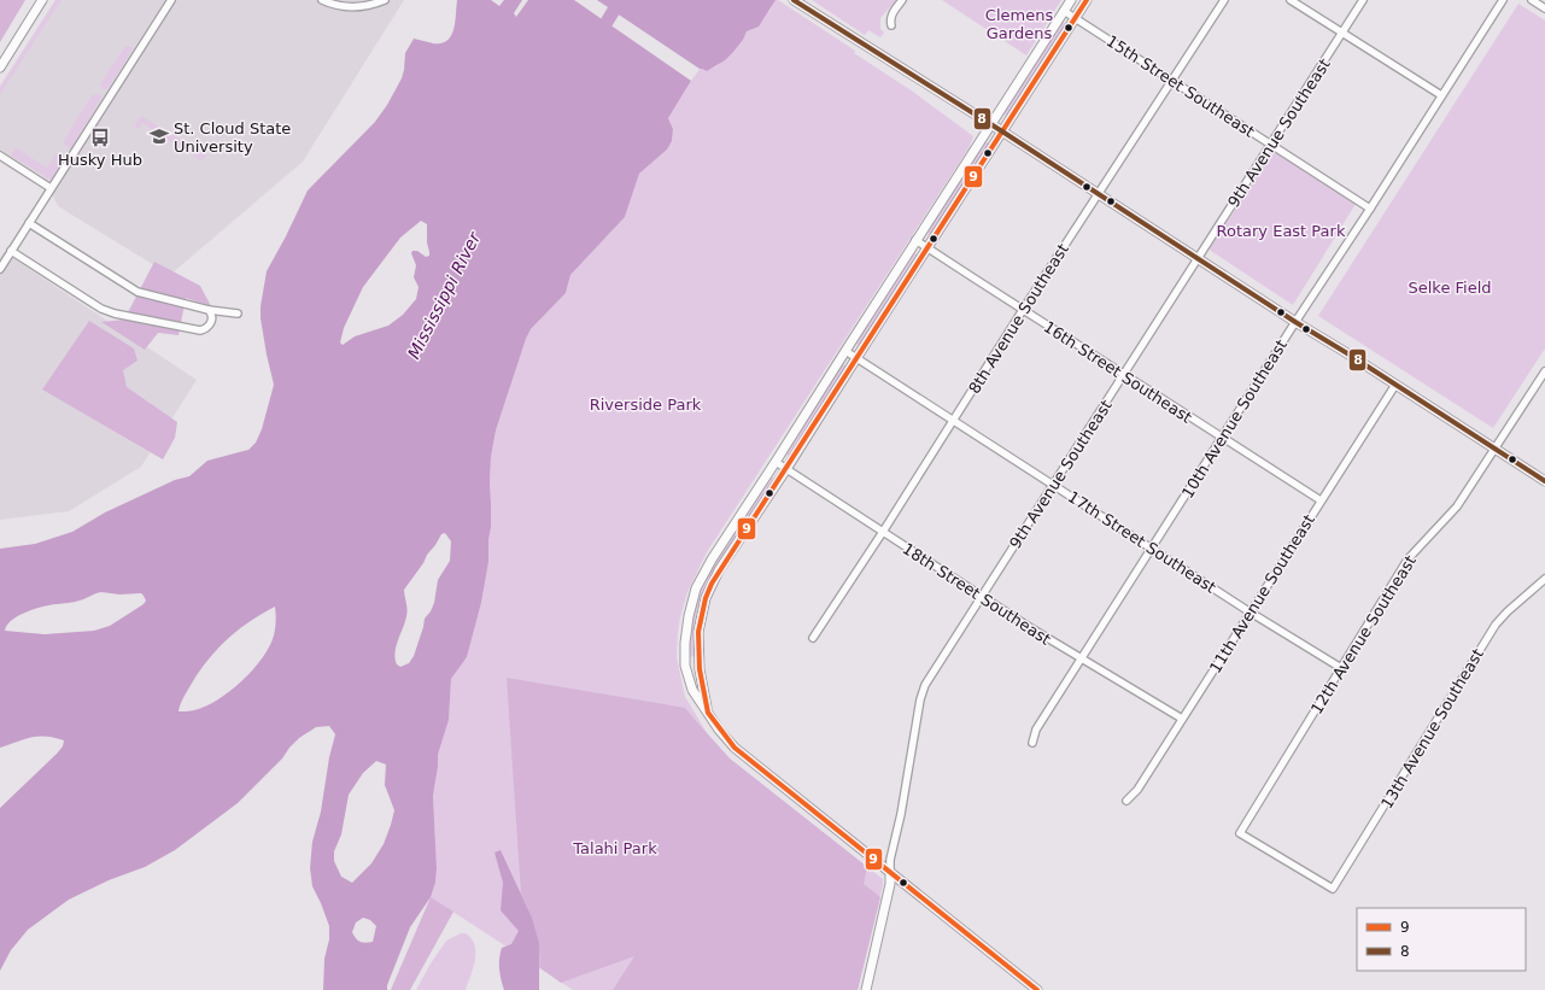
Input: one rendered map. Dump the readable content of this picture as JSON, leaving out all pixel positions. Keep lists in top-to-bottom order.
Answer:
{
  "streets": {
    "street": [
      "15th Street Southeast",
      "9th Avenue Southeast",
      "8th Avenue Southeast",
      "16th Street Southeast",
      "10th Avenue Southeast",
      "17th Street Southeast",
      "18th Street Southeast",
      "11th Avenue Southeast",
      "12th Avenue Southeast",
      "13th Avenue Southeast"
    ]
  },
  "crossings": [
    ["15th Street Southeast", "9th Avenue Southeast"],
    ["15th Street Southeast", "8th Avenue Southeast"],
    ["15th Street Southeast", "10th Avenue Southeast"],
    ["9th Avenue Southeast", "16th Street Southeast"],
    ["9th Avenue Southeast", "17th Street Southeast"],
    ["9th Avenue Southeast", "18th Street Southeast"],
    ["8th Avenue Southeast", "16th Street Southeast"],
    ["8th Avenue Southeast", "17th Street Southeast"],
    ["8th Avenue Southeast", "18th Street Southeast"],
    ["16th Street Southeast", "10th Avenue Southeast"],
    ["16th Street Southeast", "11th Avenue Southeast"],
    ["10th Avenue Southeast", "17th Street Southeast"],
    ["10th Avenue Southeast", "18th Street Southeast"],
    ["17th Street Southeast", "11th Avenue Southeast"],
    ["17th Street Southeast", "12th Avenue Southeast"],
    ["18th Street Southeast", "11th Avenue Southeast"],
    ["12th Avenue Southeast", "13th Avenue Southeast"]
  ],
  "water": ["Mississippi River"],
  "parks": [
    "Clemens Gardens",
    "Rotary East Park",
    "Selke Field",
    "Riverside Park",
    "Talahi Park"
  ],
  "places": {
    "school or university": ["St. Cloud State University"],
    "bus stop": ["Husky Hub"]
  },
  "lines": ["transit line 9", "transit line 8"],
  "legend": ["9", "8"]
}
